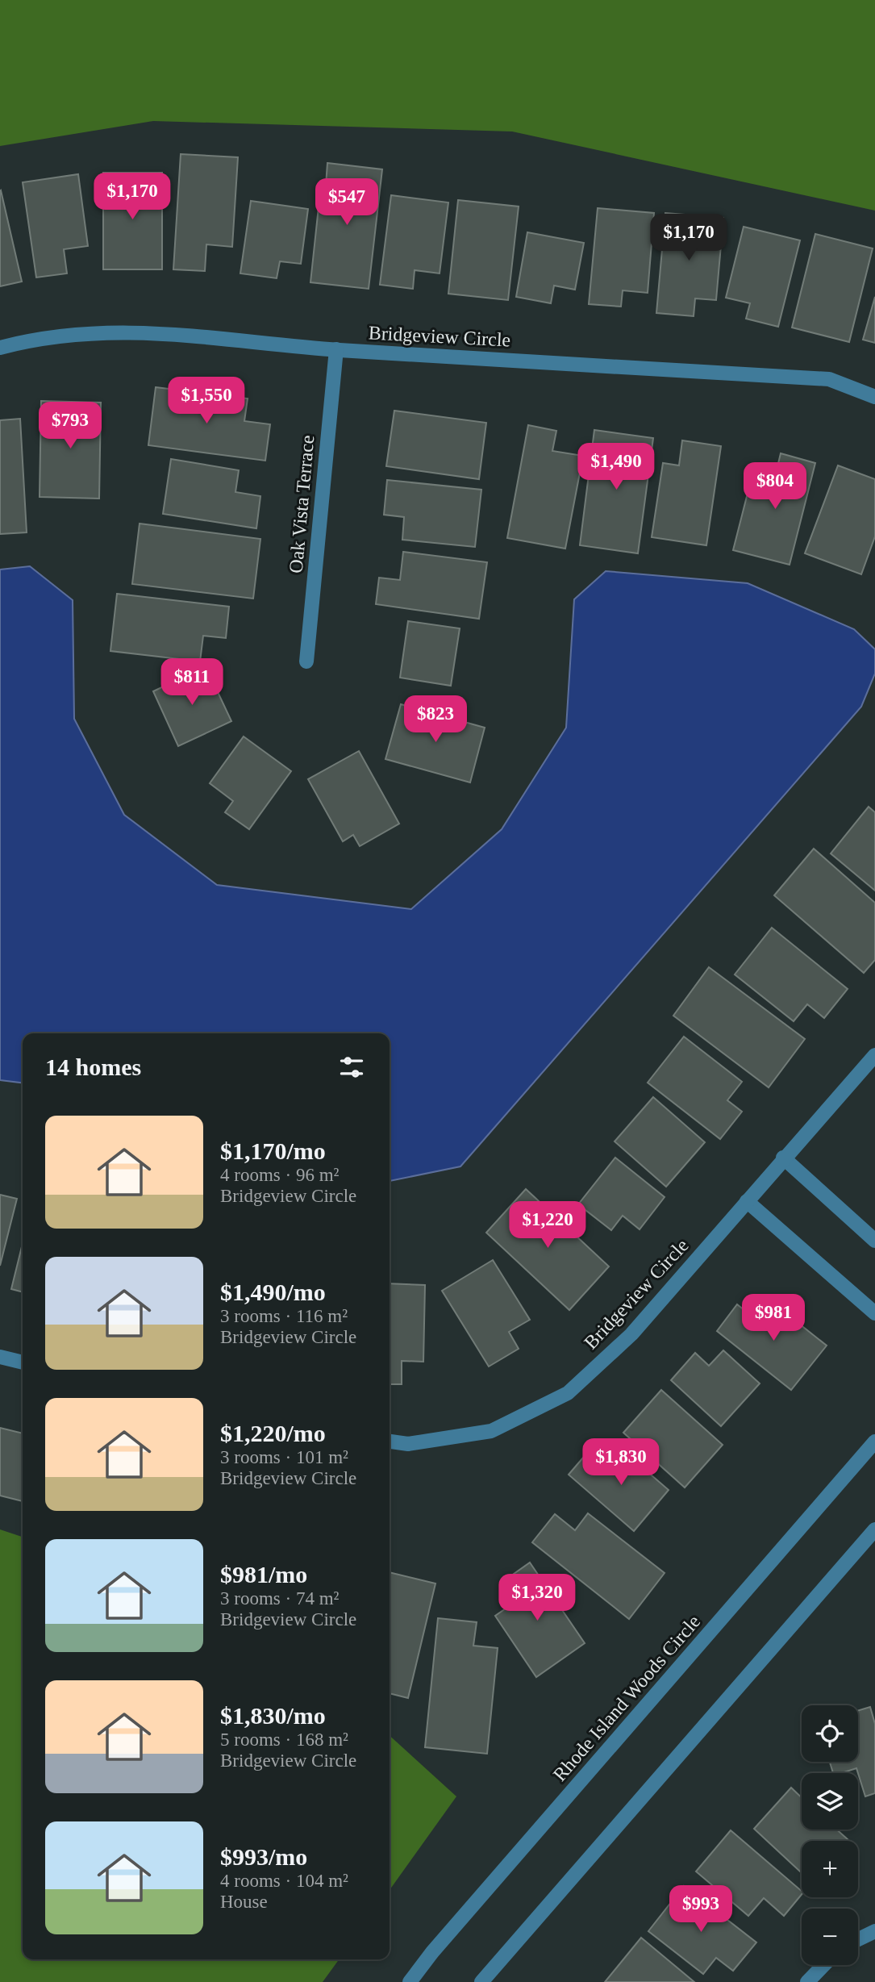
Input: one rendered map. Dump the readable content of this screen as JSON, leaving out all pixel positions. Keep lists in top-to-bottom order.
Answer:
{
  "streets": {
    "street": ["Bridgeview Circle", "Oak Vista Terrace", "Rhode Island Woods Circle"]
  },
  "crossings": [
    ["Bridgeview Circle", "Oak Vista Terrace"]
  ],
  "page": {
    "price": [
      "$1,170",
      "$547",
      "$1,170",
      "$1,550",
      "$793",
      "$1,490",
      "$804",
      "$811",
      "$823",
      "$1,220",
      "$981",
      "$1,830",
      "$1,320",
      "$993"
    ],
    "heading": "14 homes",
    "list": [
      {
        "name": "$1,170/mo",
        "note": "4 rooms · 96 m² · Bridgeview Circle"
      },
      {
        "name": "$1,490/mo",
        "note": "3 rooms · 116 m² · Bridgeview Circle"
      },
      {
        "name": "$1,220/mo",
        "note": "3 rooms · 101 m² · Bridgeview Circle"
      },
      {
        "name": "$981/mo",
        "note": "3 rooms · 74 m² · Bridgeview Circle"
      },
      {
        "name": "$1,830/mo",
        "note": "5 rooms · 168 m² · Bridgeview Circle"
      },
      {
        "name": "$993/mo",
        "note": "4 rooms · 104 m² · House"
      }
    ],
    "map_buttons": ["+", "−"]
  }
}
